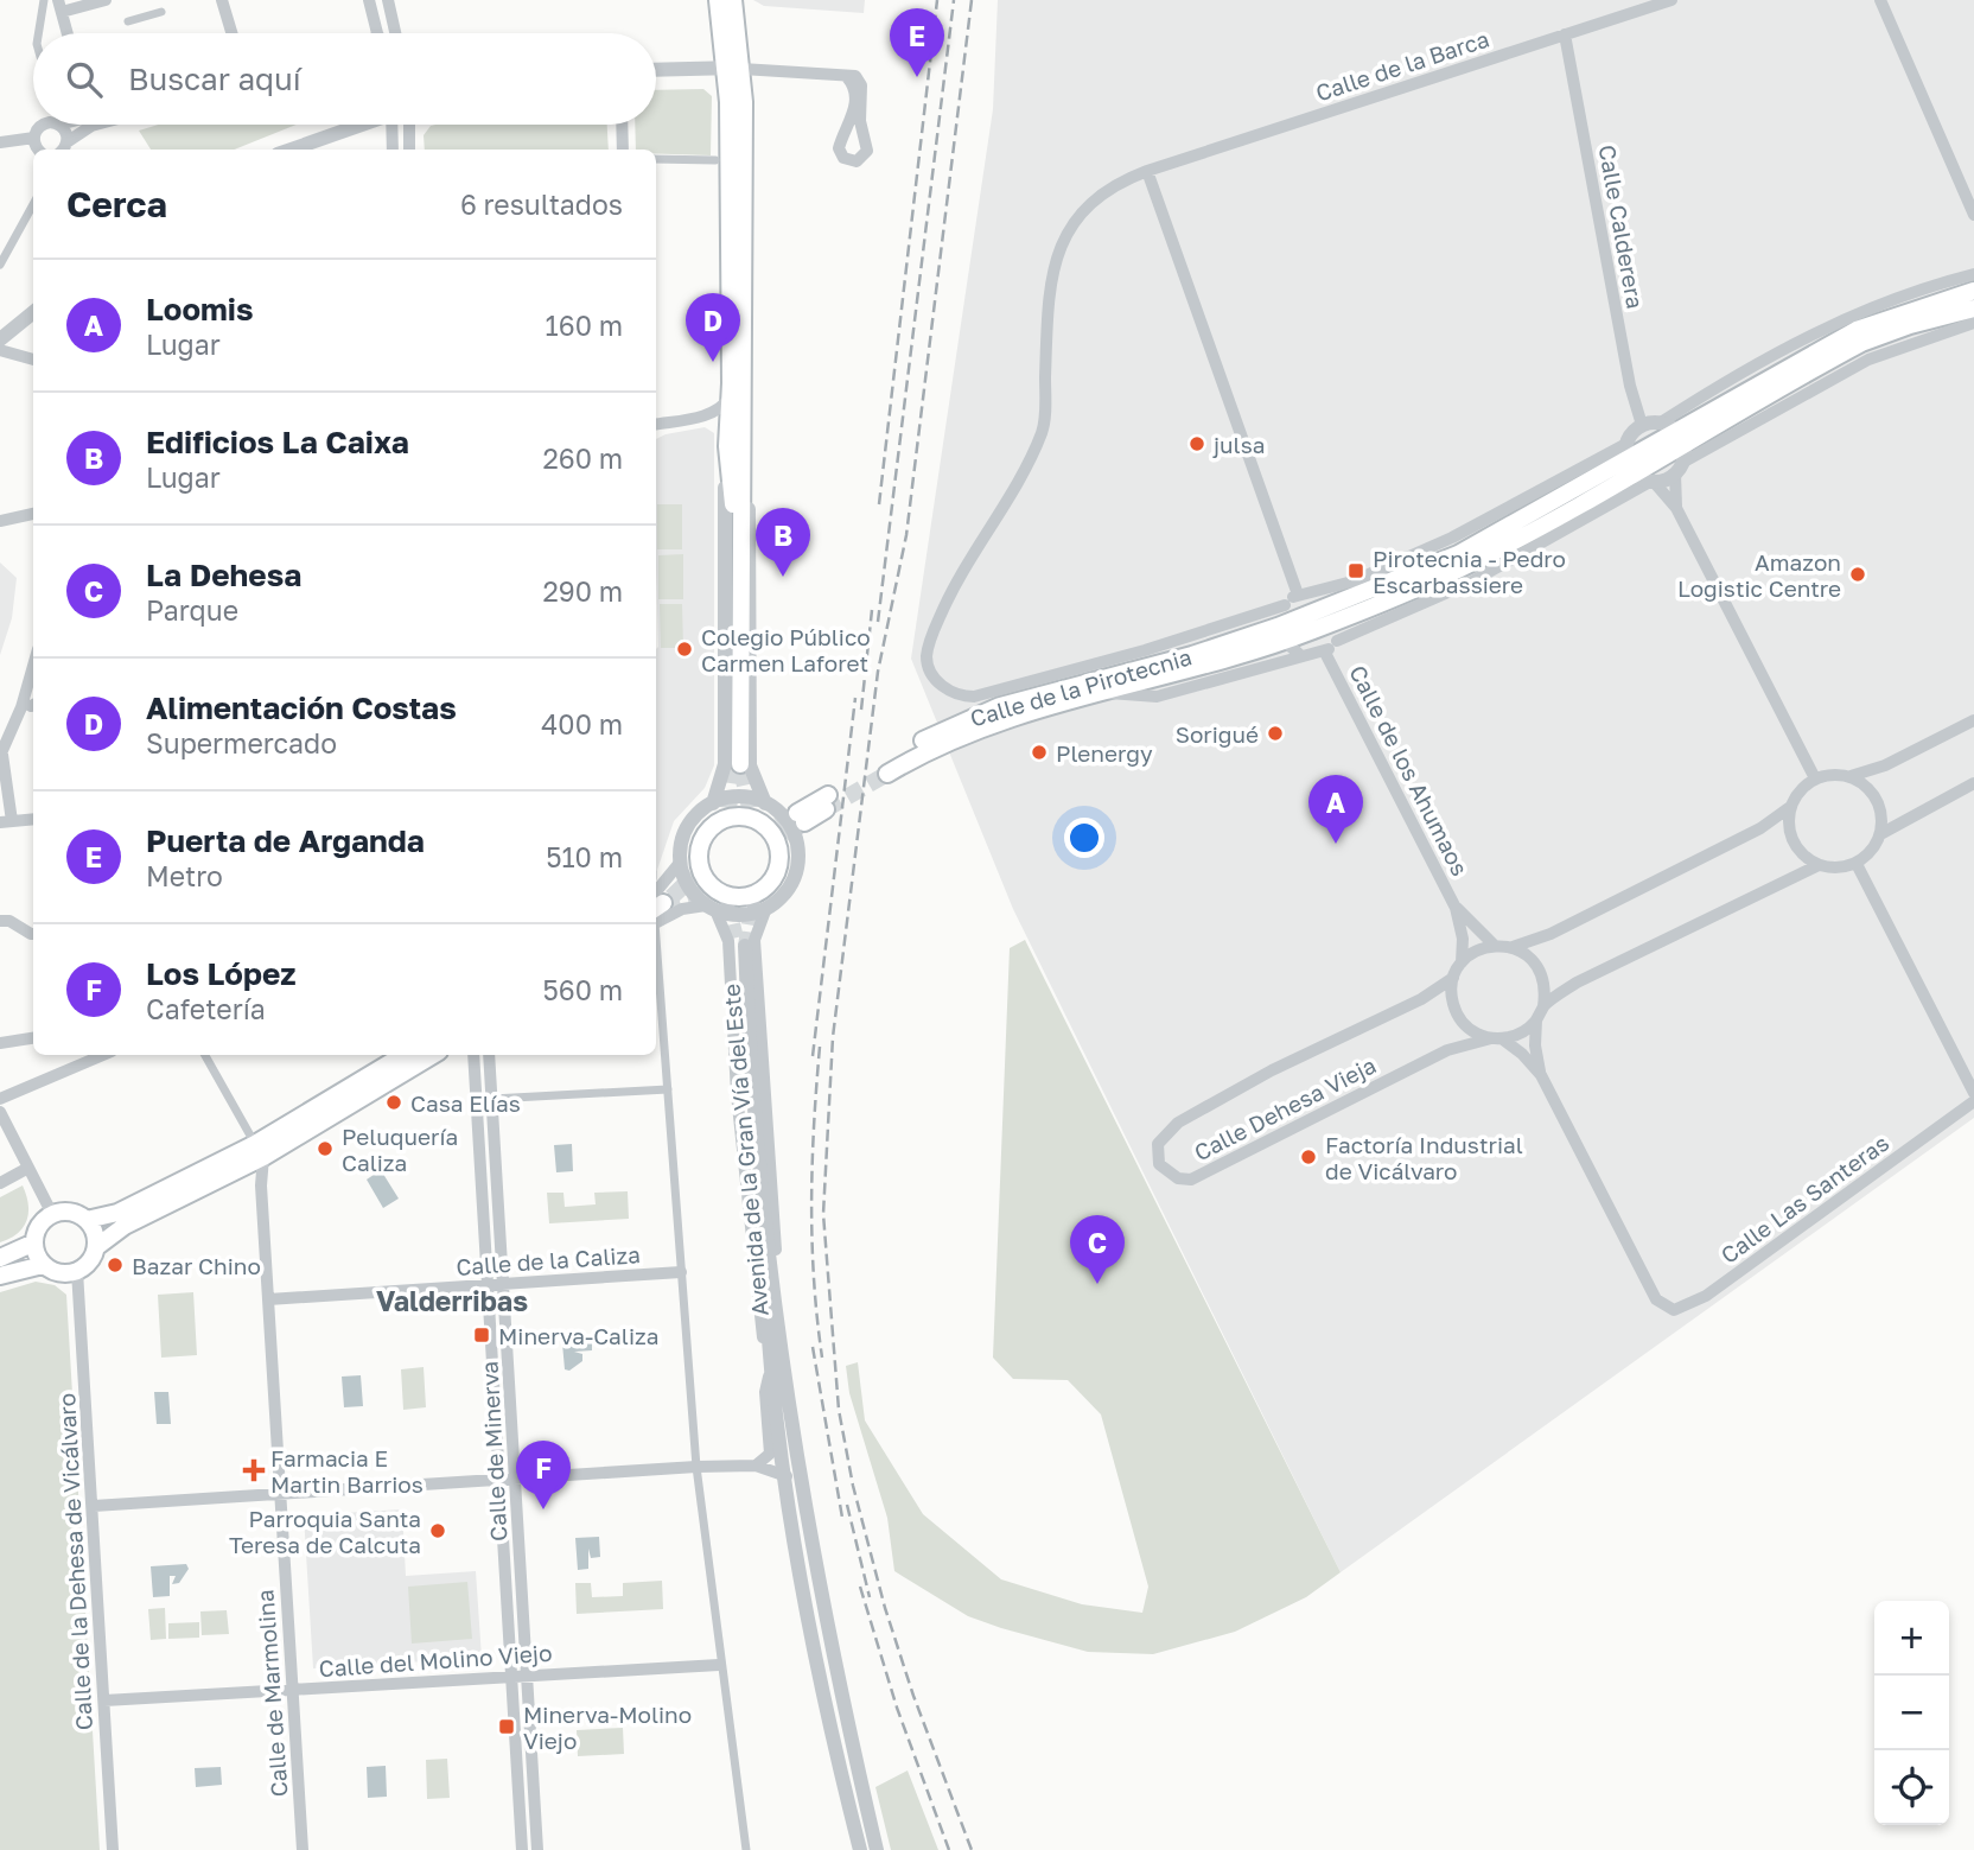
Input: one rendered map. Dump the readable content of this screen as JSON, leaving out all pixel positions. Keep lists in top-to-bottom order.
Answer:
{
  "streets": {
    "main road": ["Calle de la Pirotecnia"],
    "street": [
      "Calle de la Barca",
      "Calle Calderera",
      "Calle de los Ahumaos",
      "Calle Dehesa Vieja",
      "Avenida de la Gran Vía del Este",
      "Calle Las Santeras",
      "Calle de la Caliza",
      "Calle de Minerva",
      "Calle de la Dehesa de Vicálvaro",
      "Calle del Molino Viejo",
      "Calle de Marmolina"
    ]
  },
  "crossings": [
    ["Calle de la Barca", "Calle Calderera"],
    ["Calle de la Barca", "Calle de la Pirotecnia"],
    ["Calle Calderera", "Calle de la Pirotecnia"],
    ["Calle de la Pirotecnia", "Calle de los Ahumaos"],
    ["Calle de los Ahumaos", "Calle Dehesa Vieja"],
    ["Calle de la Caliza", "Calle de Minerva"],
    ["Calle de la Caliza", "Calle de Marmolina"],
    ["Calle de Minerva", "Calle del Molino Viejo"],
    ["Calle de la Dehesa de Vicálvaro", "Calle del Molino Viejo"],
    ["Calle del Molino Viejo", "Calle de Marmolina"]
  ],
  "districts": ["Valderribas"],
  "places": {
    "other": [
      "julsa",
      "Amazon Logistic Centre",
      "Colegio Público Carmen Laforet",
      "Sorigué",
      "Plenergy",
      "Casa Elías",
      "Peluquería Caliza",
      "Factoría Industrial de Vicálvaro",
      "Bazar Chino",
      "Parroquia Santa Teresa de Calcuta"
    ],
    "transit": ["Pirotecnia - Pedro Escarbassiere", "Minerva-Caliza", "Minerva-Molino Viejo"],
    "health": ["Farmacia E Martin Barrios"]
  },
  "page": {
    "pins": [
      "E",
      "D",
      "B",
      "A",
      "C",
      "F"
    ],
    "search": "Buscar aquí",
    "heading": ["Cerca", "6 resultados"],
    "list": [
      {
        "mark": "A",
        "name": "Loomis",
        "note": "Lugar",
        "value": "160 m"
      },
      {
        "mark": "B",
        "name": "Edificios La Caixa",
        "note": "Lugar",
        "value": "260 m"
      },
      {
        "mark": "C",
        "name": "La Dehesa",
        "note": "Parque",
        "value": "290 m"
      },
      {
        "mark": "D",
        "name": "Alimentación Costas",
        "note": "Supermercado",
        "value": "400 m"
      },
      {
        "mark": "E",
        "name": "Puerta de Arganda",
        "note": "Metro",
        "value": "510 m"
      },
      {
        "mark": "F",
        "name": "Los López",
        "note": "Cafetería",
        "value": "560 m"
      }
    ],
    "map_buttons": ["+", "−"]
  }
}
